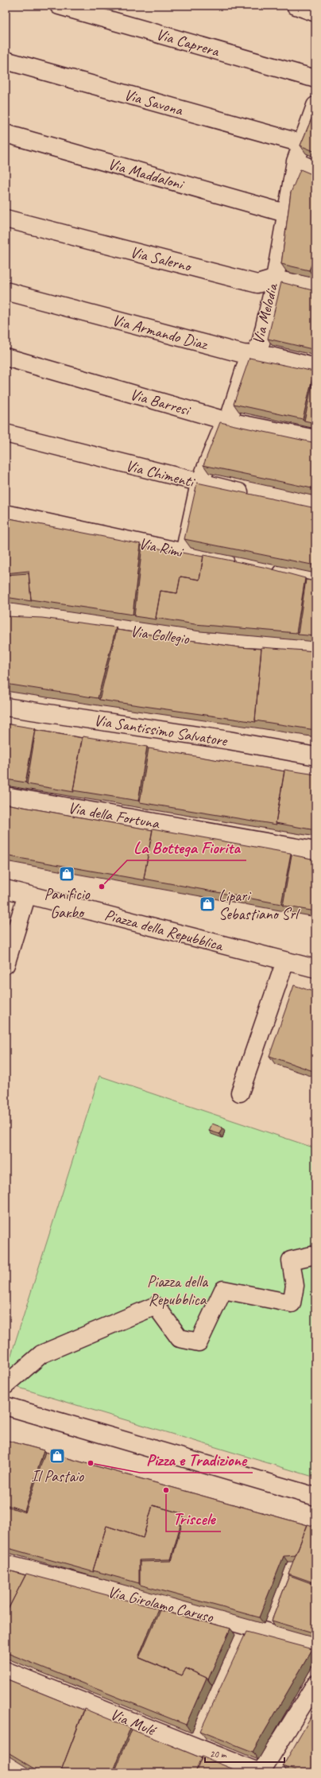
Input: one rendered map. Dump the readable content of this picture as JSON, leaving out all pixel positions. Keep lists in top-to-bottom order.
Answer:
{
  "streets": {
    "street": [
      "Via Caprera",
      "Via Savona",
      "Via Maddaloni",
      "Via Salerno",
      "Via Melodia",
      "Via Armando Diaz",
      "Via Barresi",
      "Via Chimenti",
      "Via Rimi",
      "Via Collegio",
      "Via Santissimo Salvatore",
      "Via della Fortuna",
      "Piazza della Repubblica",
      "Via Girolamo Caruso",
      "Via Mulé"
    ]
  },
  "crossings": [
    ["Via Savona", "Via Melodia"],
    ["Via Maddaloni", "Via Melodia"],
    ["Via Salerno", "Via Melodia"],
    ["Via Melodia", "Via Armando Diaz"],
    ["Via Melodia", "Via Barresi"],
    ["Via Melodia", "Via Chimenti"],
    ["Via Melodia", "Via Rimi"]
  ],
  "parks": ["Piazza della Repubblica"],
  "places": {
    "shop": ["Panificio Garbo", "Lipari Sebastiano Srl", "Il Pastaio"],
    "other": ["La Bottega Fiorita", "Pizza e Tradizione", "Triscele"]
  },
  "scale_bar": "20 m"
}
